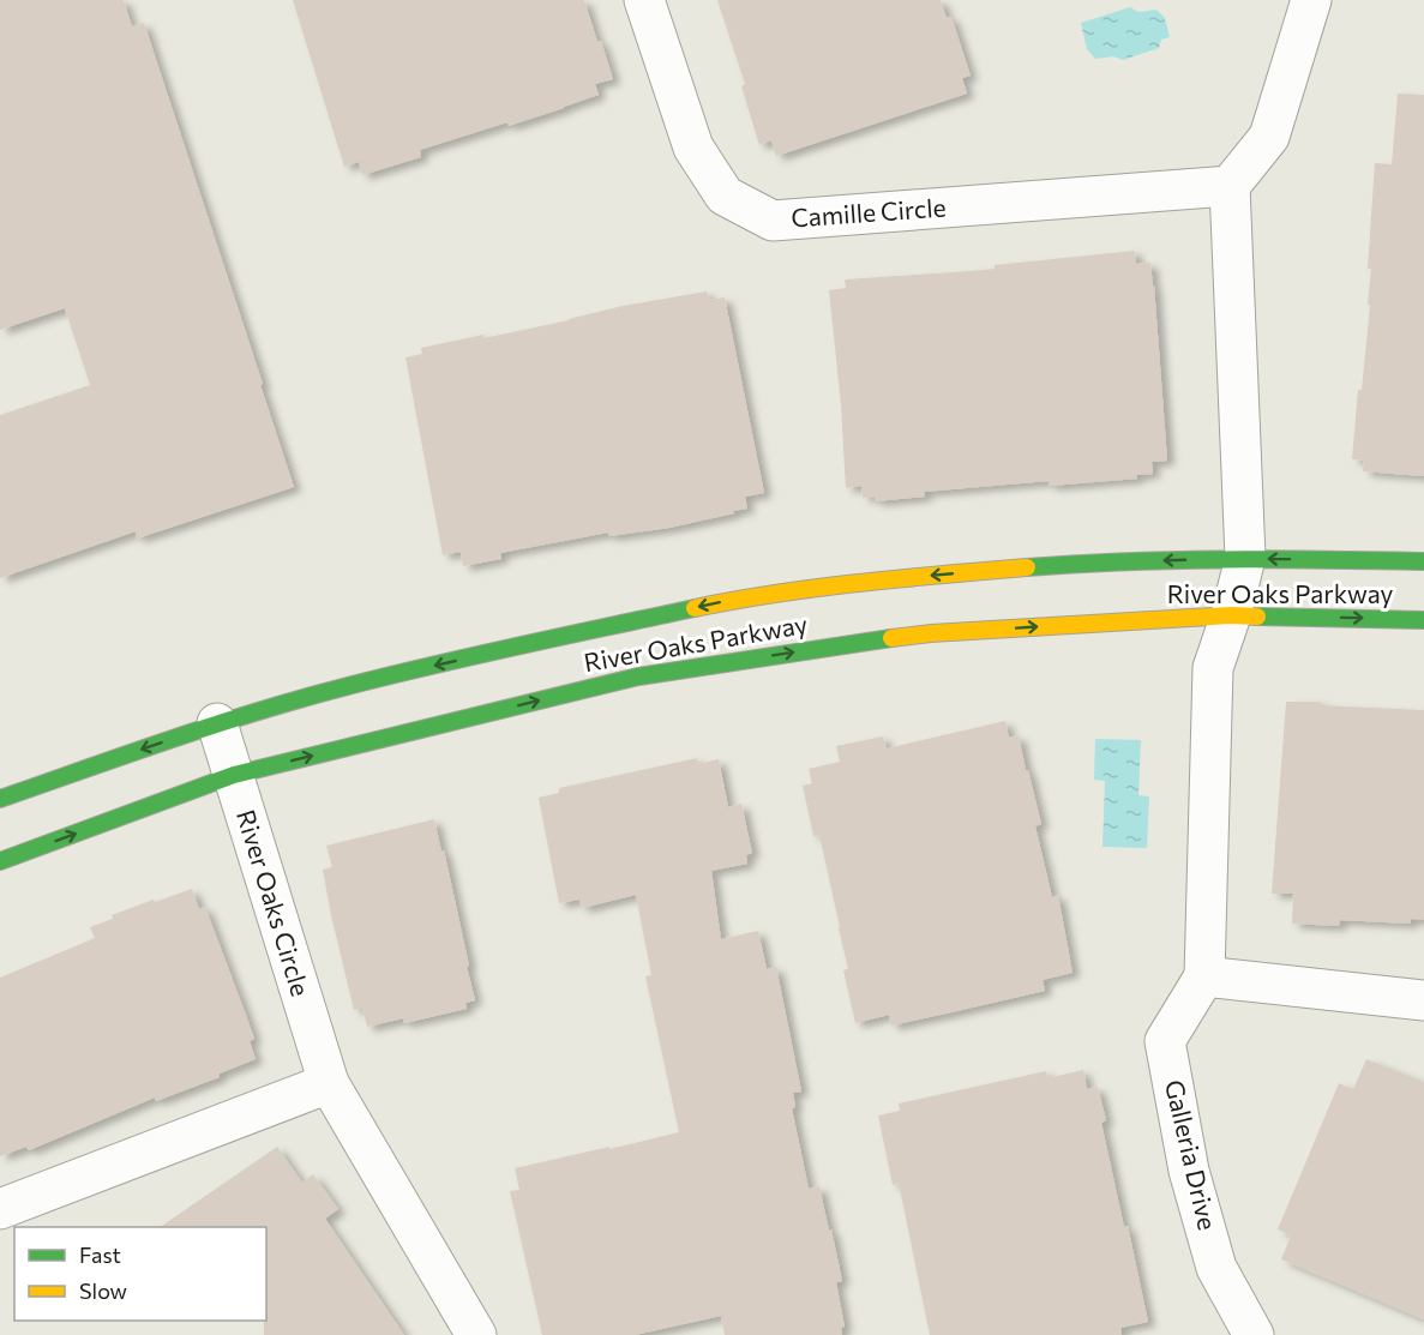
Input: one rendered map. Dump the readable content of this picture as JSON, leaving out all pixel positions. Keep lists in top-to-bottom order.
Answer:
{
  "streets": {
    "street": [
      "Camille Circle",
      "River Oaks Parkway",
      "River Oaks Circle",
      "Galleria Drive"
    ]
  },
  "crossings": [
    ["River Oaks Parkway", "River Oaks Circle"],
    ["River Oaks Parkway", "Galleria Drive"]
  ],
  "legend": ["Fast", "Slow"]
}
